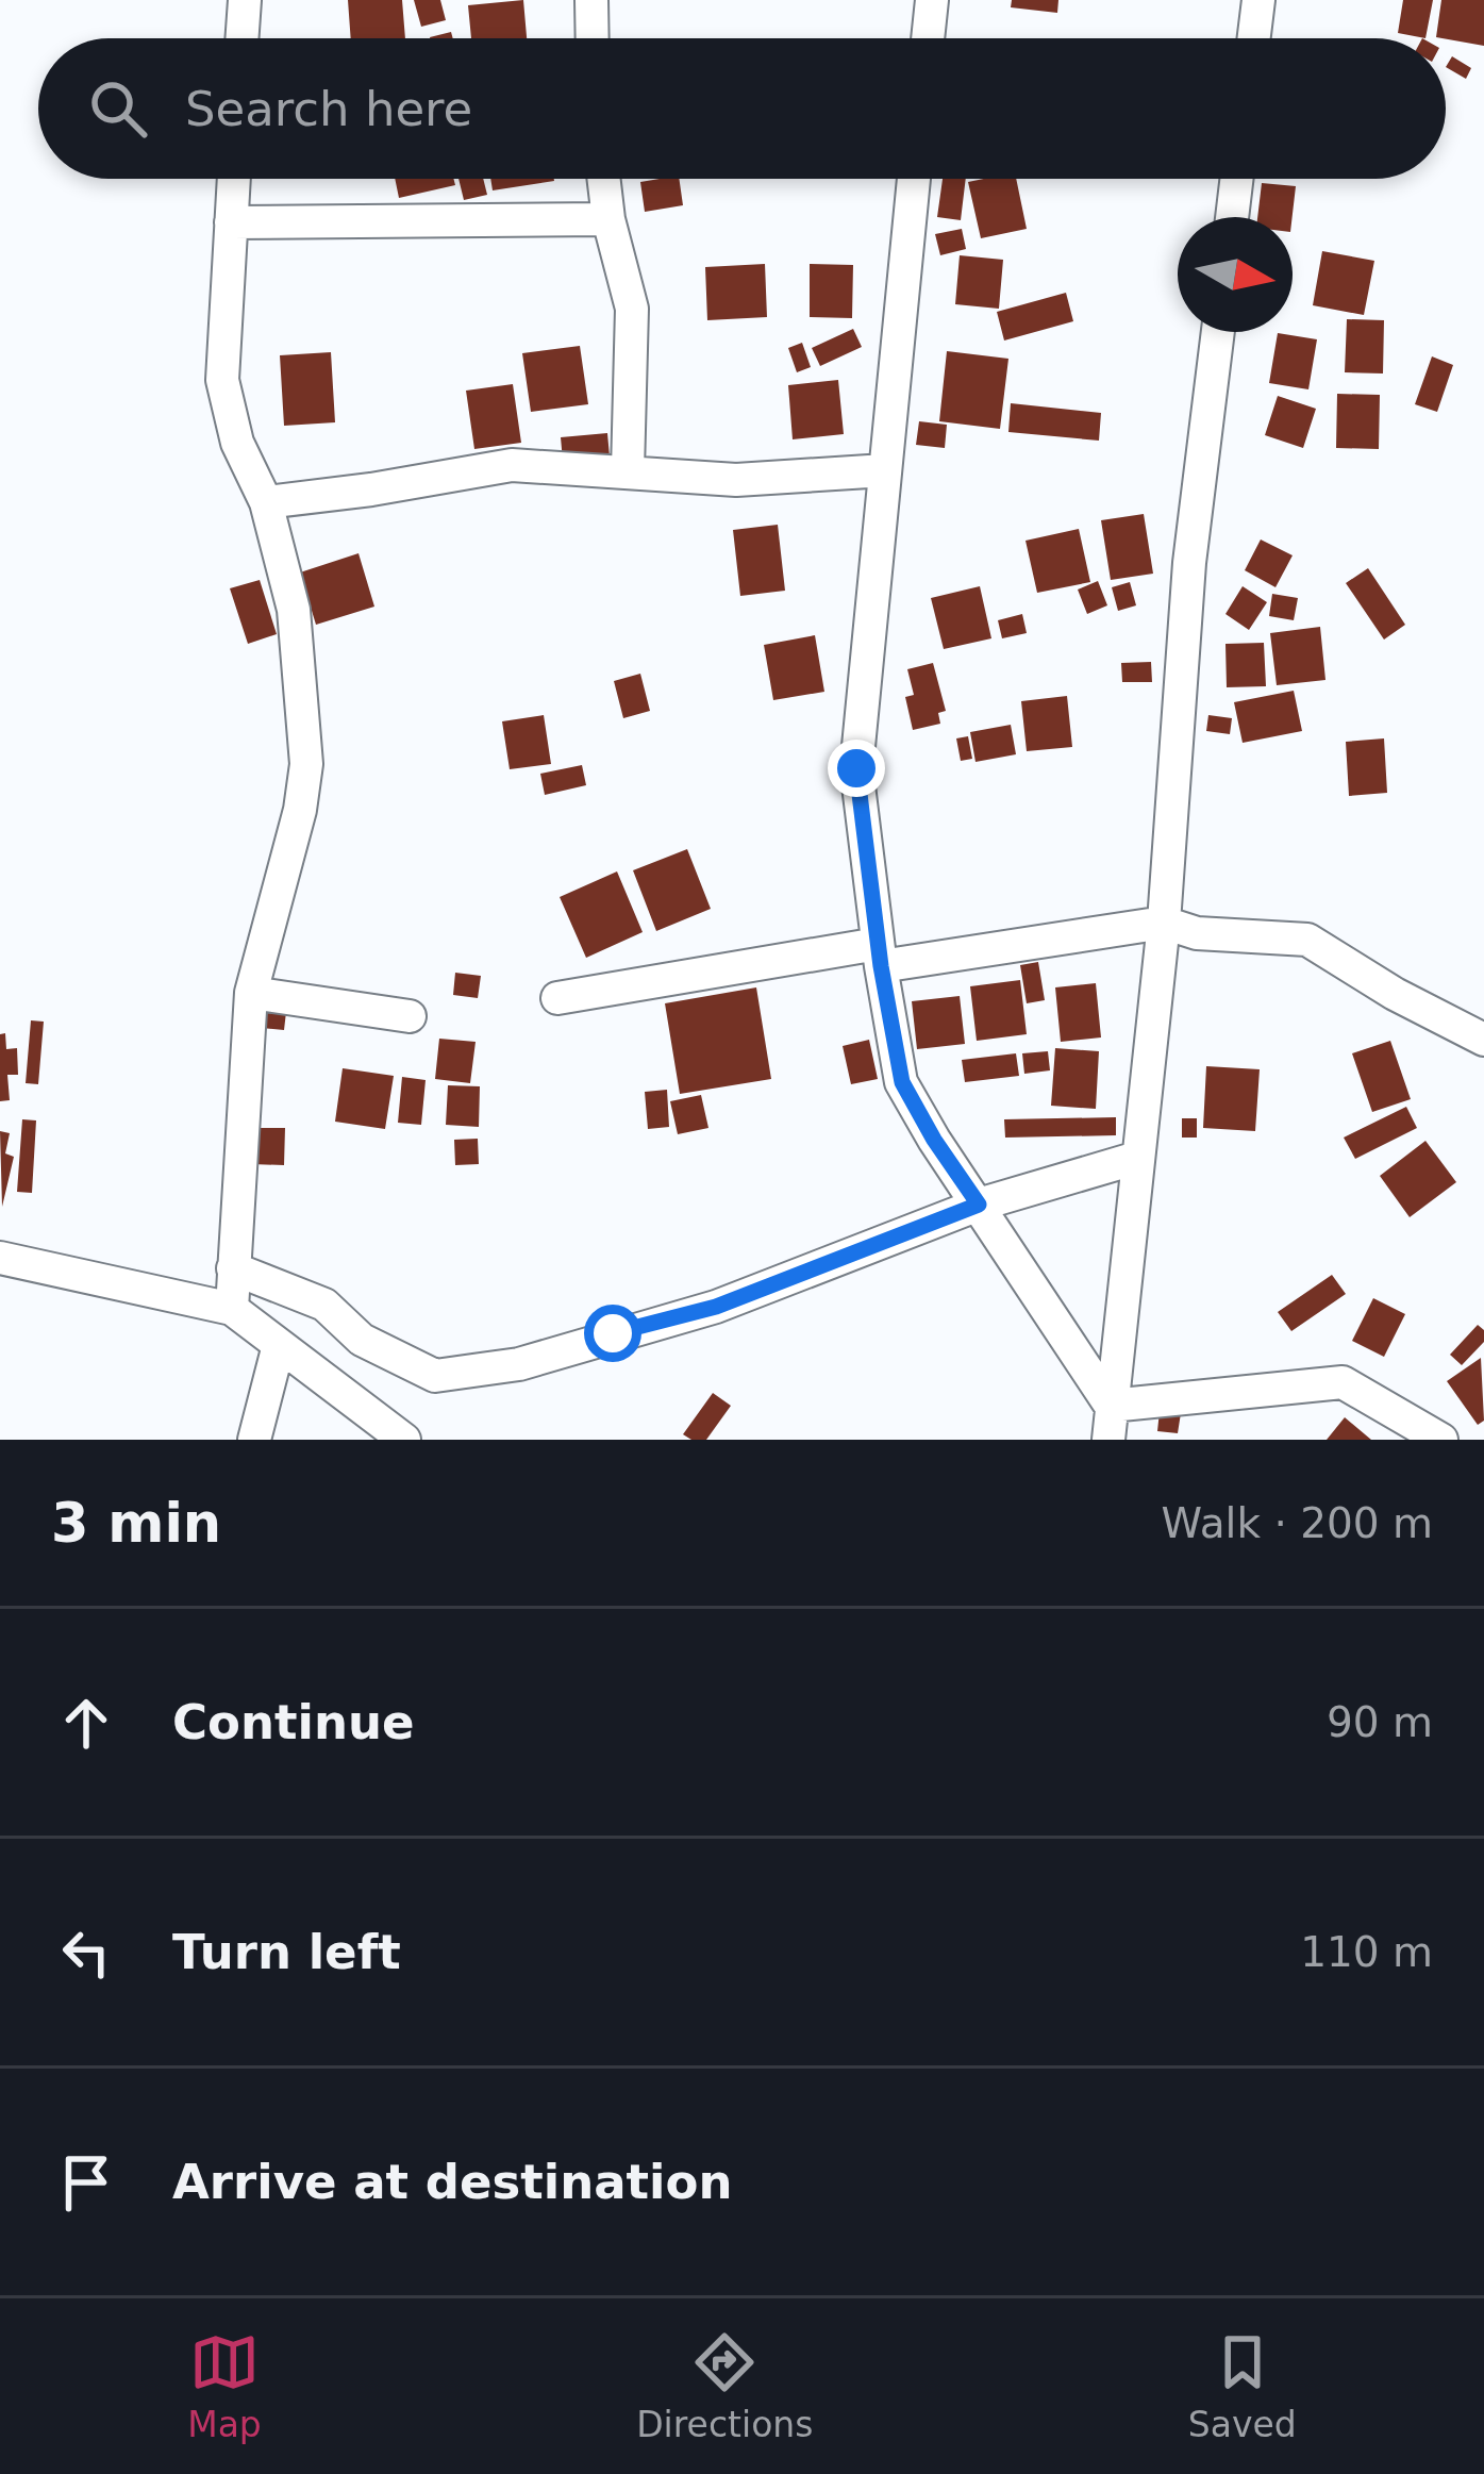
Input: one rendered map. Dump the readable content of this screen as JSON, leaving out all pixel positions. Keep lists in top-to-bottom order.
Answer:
{
  "north": "right",
  "page": {
    "search": "Search here",
    "heading": ["3 min", "Walk · 200 m"],
    "list": [
      ["Continue", "90 m"],
      ["Turn left", "110 m"],
      "Arrive at destination"
    ],
    "nav": ["Map", "Directions", "Saved"]
  }
}
